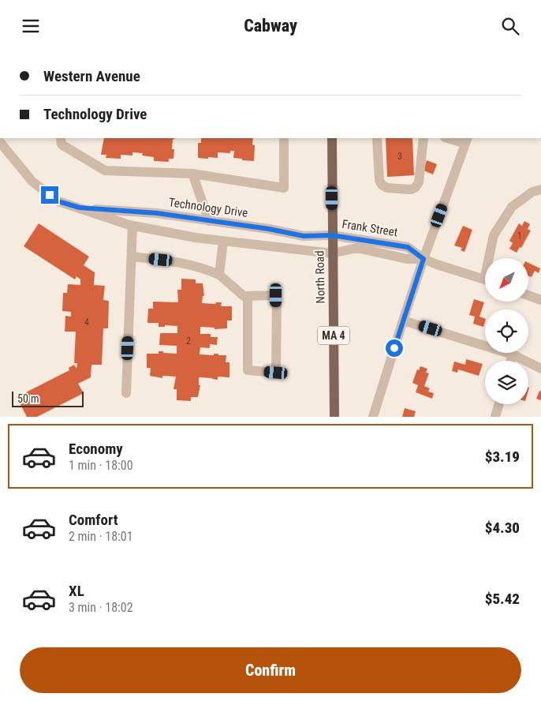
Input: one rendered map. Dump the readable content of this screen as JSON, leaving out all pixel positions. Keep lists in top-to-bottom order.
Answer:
{
  "streets": {
    "main road": ["North Road", "MA 4"],
    "street": ["Technology Drive", "Frank Street"]
  },
  "crossings": [
    ["Technology Drive", "Frank Street"],
    ["Technology Drive", "North Road"],
    ["Frank Street", "North Road"]
  ],
  "house_numbers": [
    "3",
    "1",
    "4",
    "2"
  ],
  "scale_bar": "50 m",
  "north": "bottom left",
  "page": {
    "header": "Cabway",
    "banner": ["Western Avenue", "Technology Drive"],
    "scale": "50 m",
    "list": [
      {
        "name": "Economy",
        "note": "1 min · 18:00",
        "value": "$3.19"
      },
      {
        "name": "Comfort",
        "note": "2 min · 18:01",
        "value": "$4.30"
      },
      {
        "name": "XL",
        "note": "3 min · 18:02",
        "value": "$5.42"
      }
    ],
    "buttons": "Confirm"
  }
}
